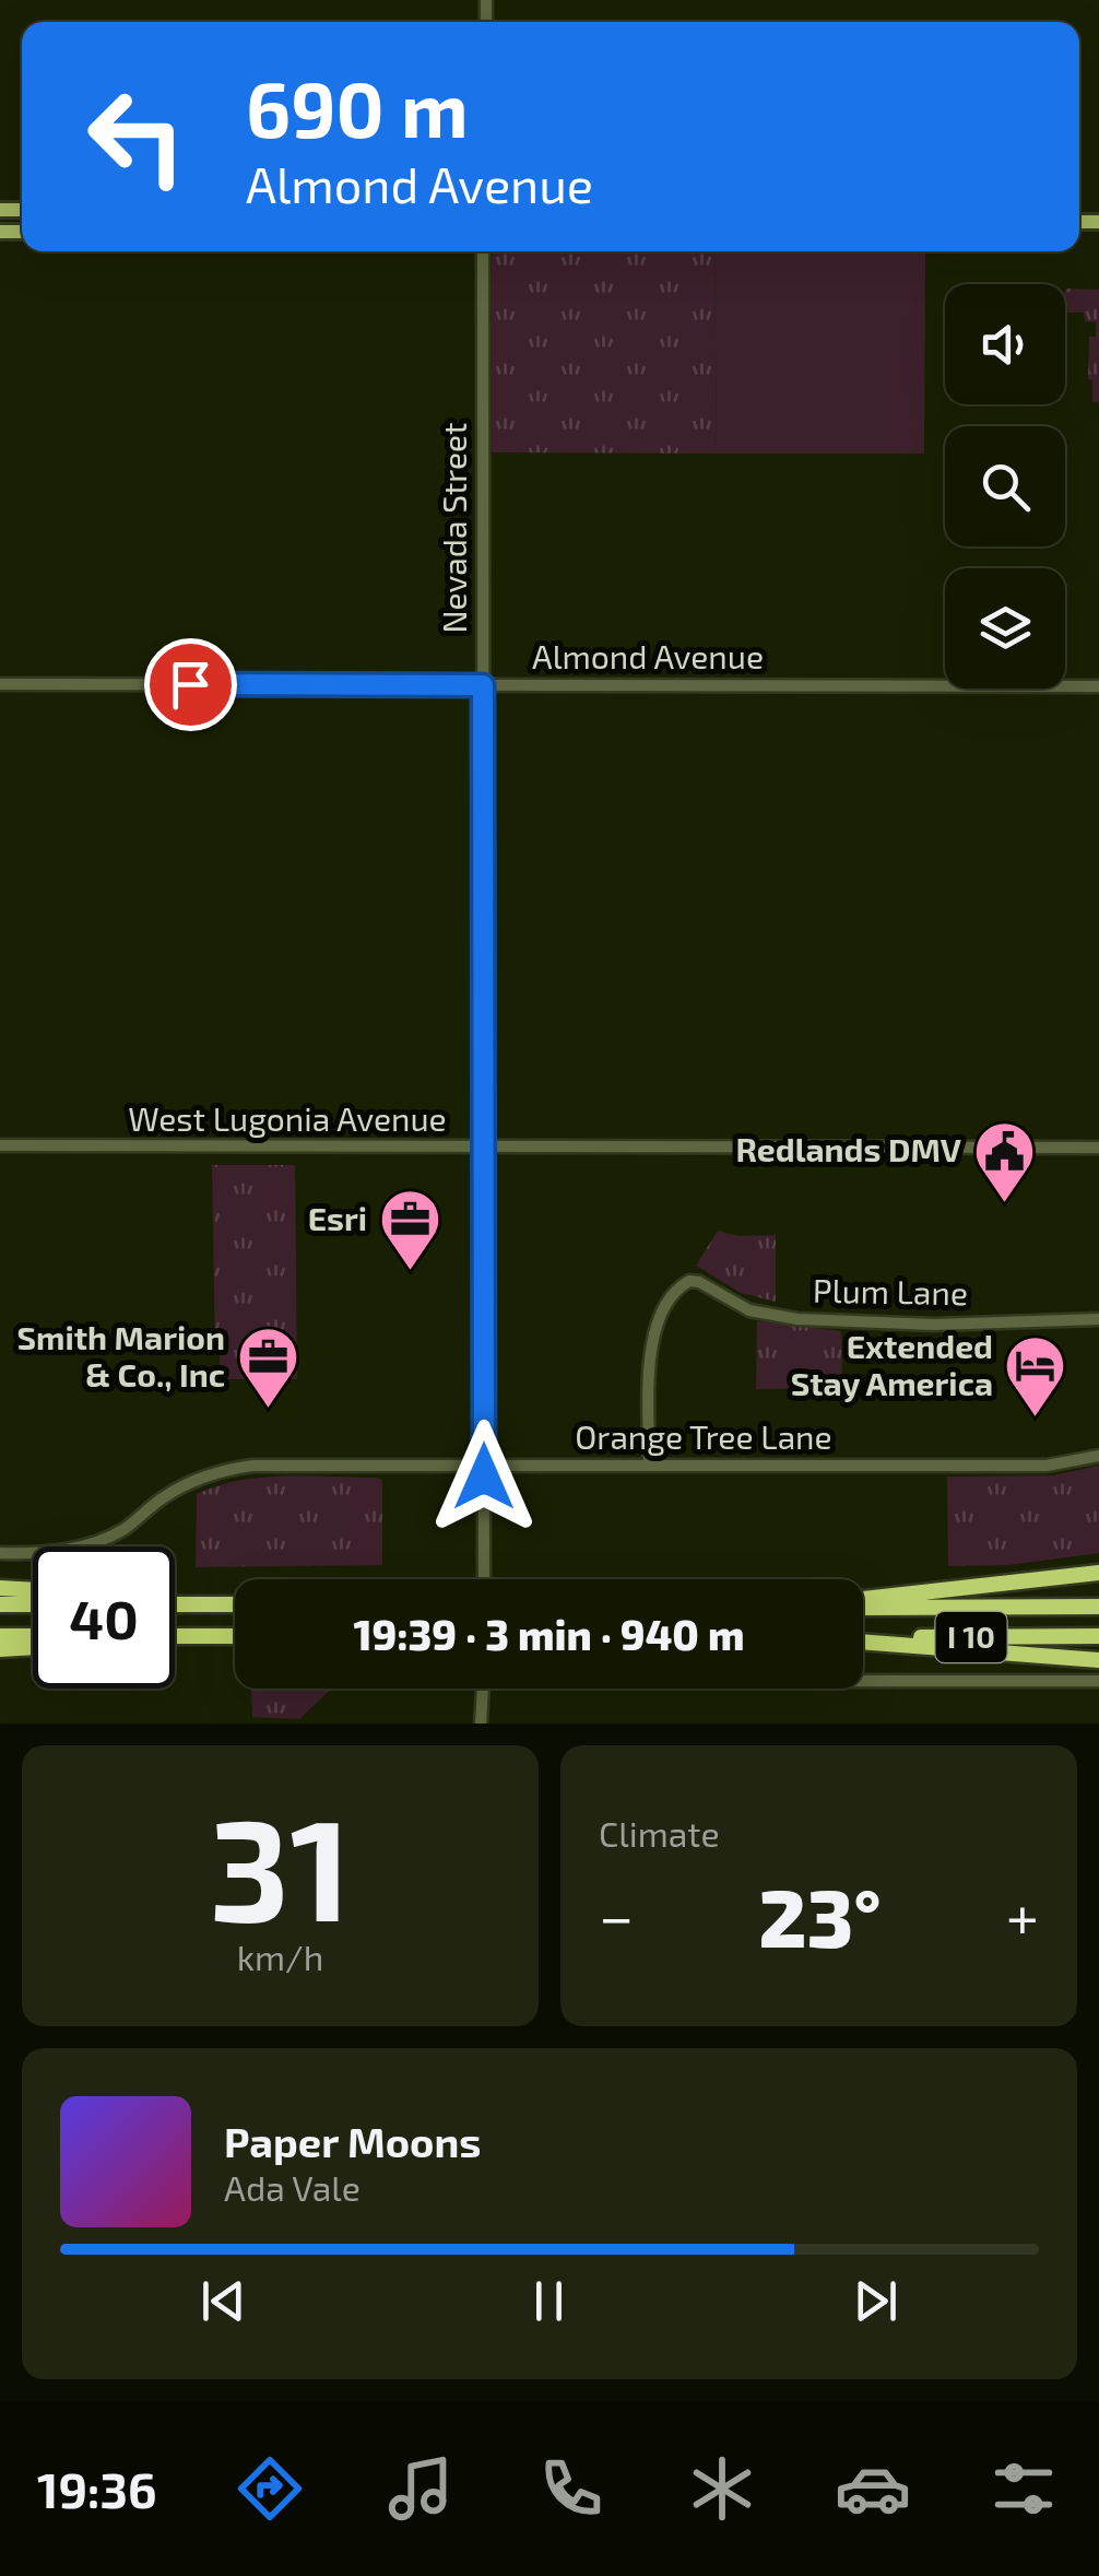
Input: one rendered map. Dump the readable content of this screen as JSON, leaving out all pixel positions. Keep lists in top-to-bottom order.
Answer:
{
  "streets": {
    "highway": ["I 10"],
    "street": [
      "Nevada Street",
      "Almond Avenue",
      "West Lugonia Avenue",
      "Plum Lane",
      "Orange Tree Lane"
    ]
  },
  "crossings": [
    ["Nevada Street", "Almond Avenue"],
    ["Nevada Street", "West Lugonia Avenue"],
    ["Nevada Street", "Orange Tree Lane"],
    ["Plum Lane", "Orange Tree Lane"]
  ],
  "places": {
    "public building": ["Redlands DMV"],
    "office": ["Esri", "Smith Marion & Co., Inc"],
    "hotel": ["Extended Stay America"]
  },
  "page": {
    "turn": ["690 m", "Almond Avenue"],
    "limit": "40",
    "trip": "19:39 · 3 min · 940 m",
    "tile": [
      ["31", "km/h"],
      "Climate"
    ],
    "heat": ["−", "23°", "+"],
    "song": ["Paper Moons", "Ada Vale"],
    "tabs": "19:36"
  }
}
